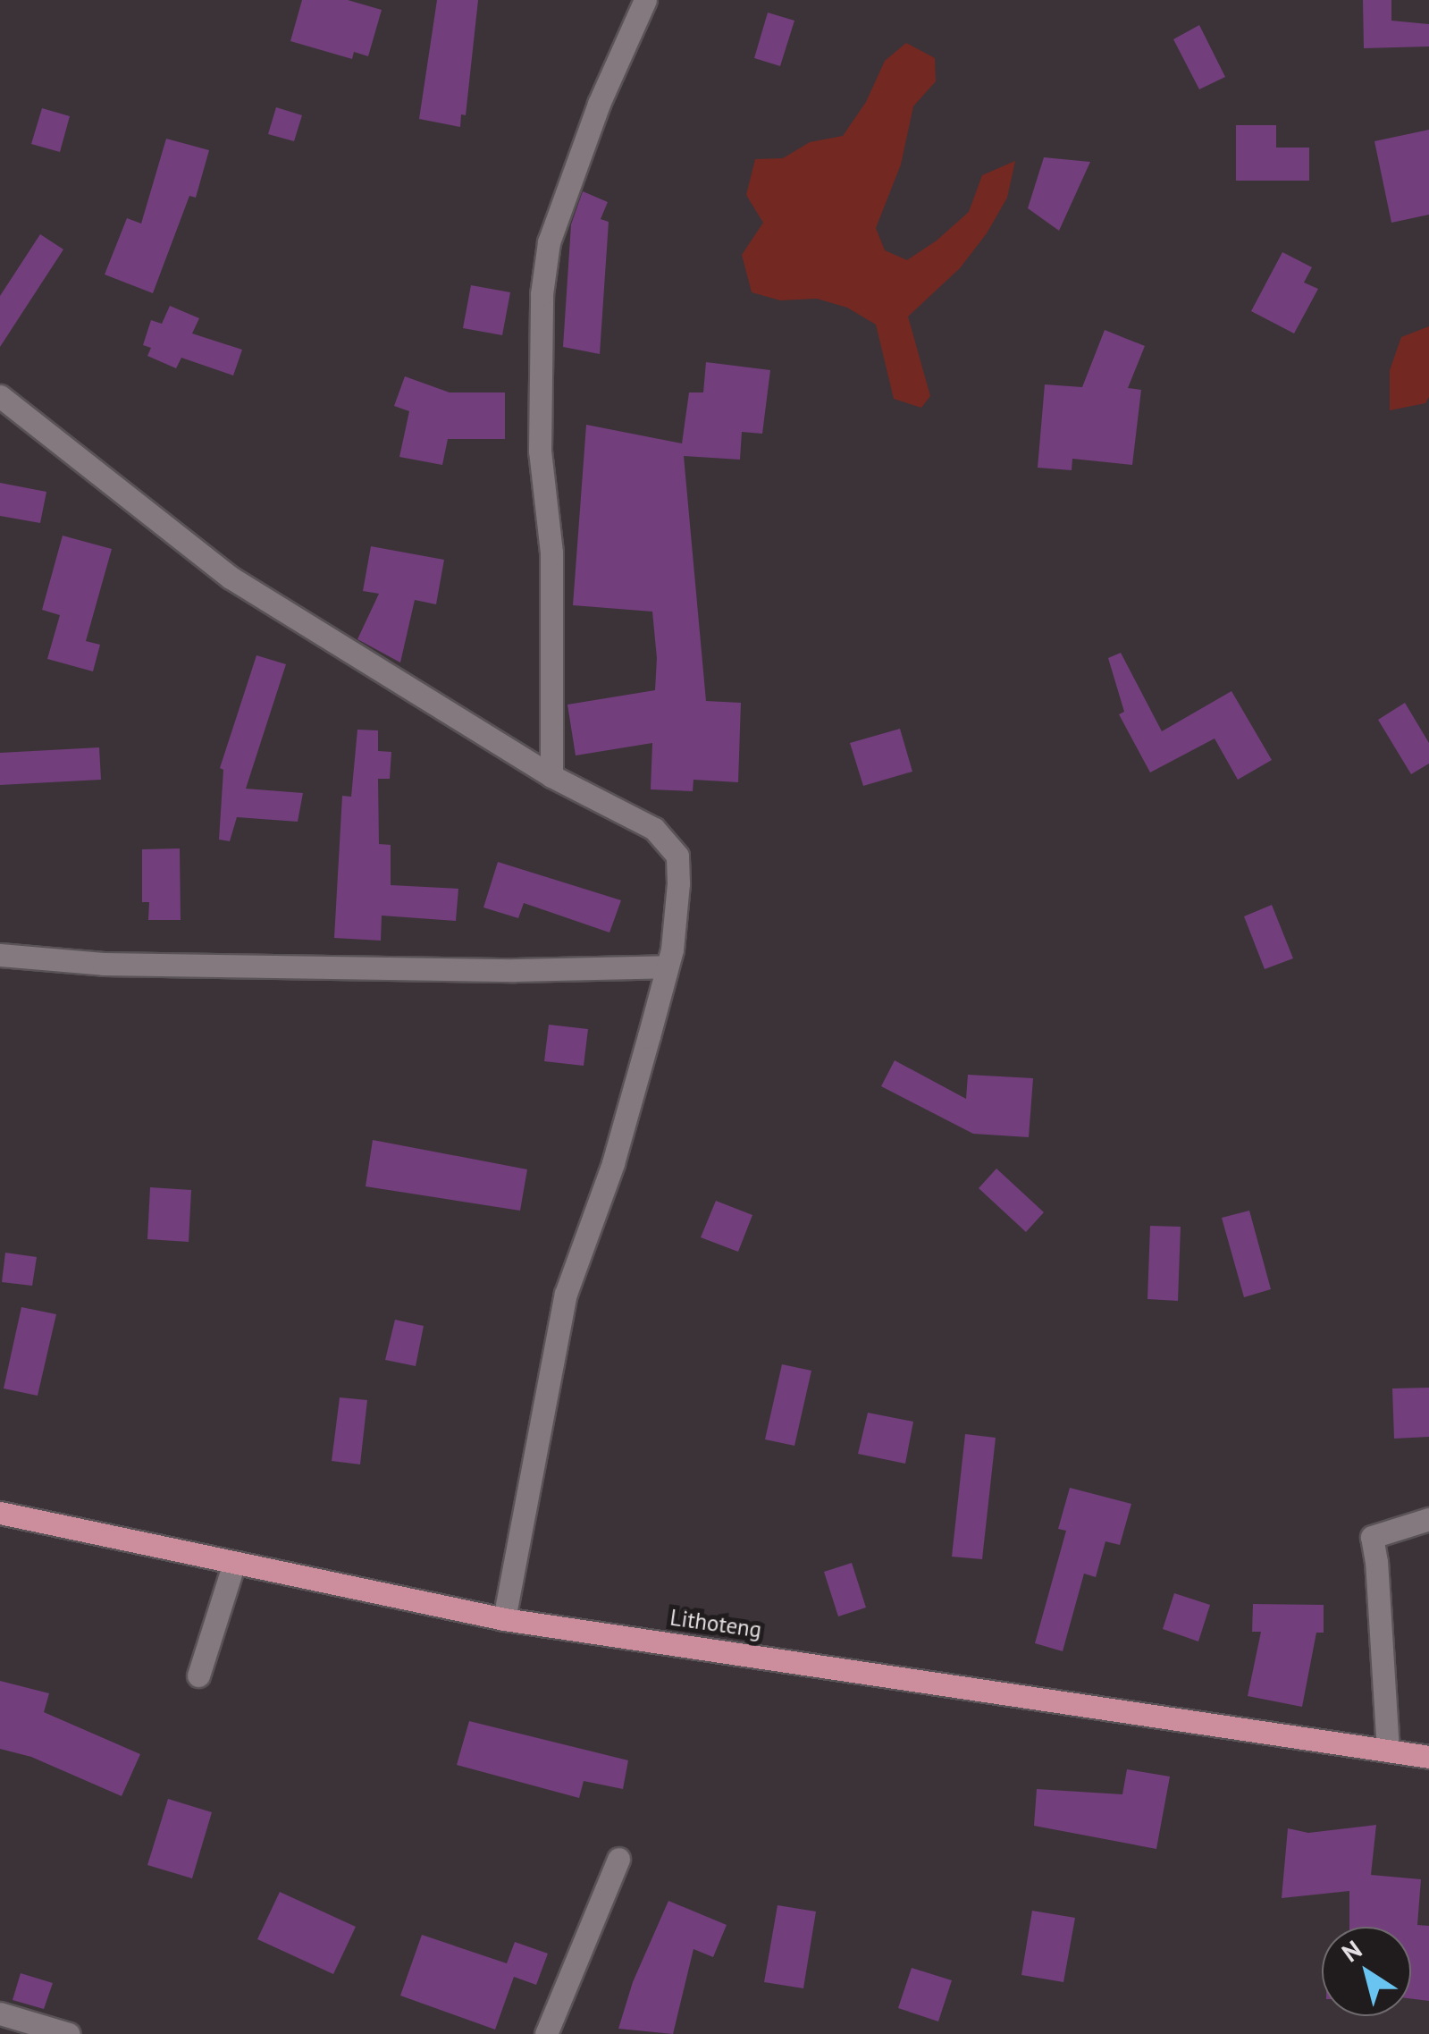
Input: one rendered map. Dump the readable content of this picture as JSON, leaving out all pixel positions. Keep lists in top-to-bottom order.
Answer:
{
  "streets": {
    "main road": ["Lithoteng"]
  },
  "north": "top left"
}
